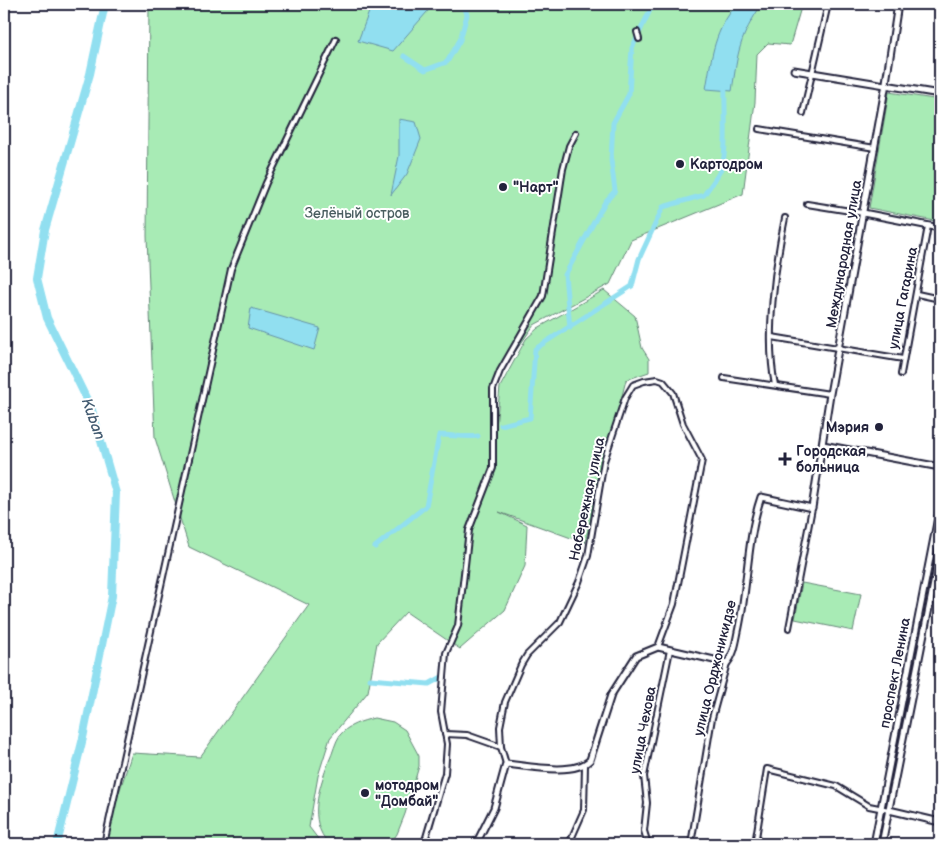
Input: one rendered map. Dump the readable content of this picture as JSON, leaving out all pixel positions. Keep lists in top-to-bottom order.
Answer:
{
  "streets": {
    "main road": ["Международная улица", "улица Орджоникидзе", "проспект Ленина"],
    "street": ["улица Гагарина", "Набережная улица", "улица Чехова"]
  },
  "crossings": [
    ["Международная улица", "улица Орджоникидзе"]
  ],
  "water": ["Kuban"],
  "parks": ["Зелёный остров"],
  "places": {
    "other": [
      "Картодром",
      "\"Нарт\"",
      "Мэрия",
      "мотодром \"Домбай\""
    ],
    "health": ["Городская больница"]
  }
}
